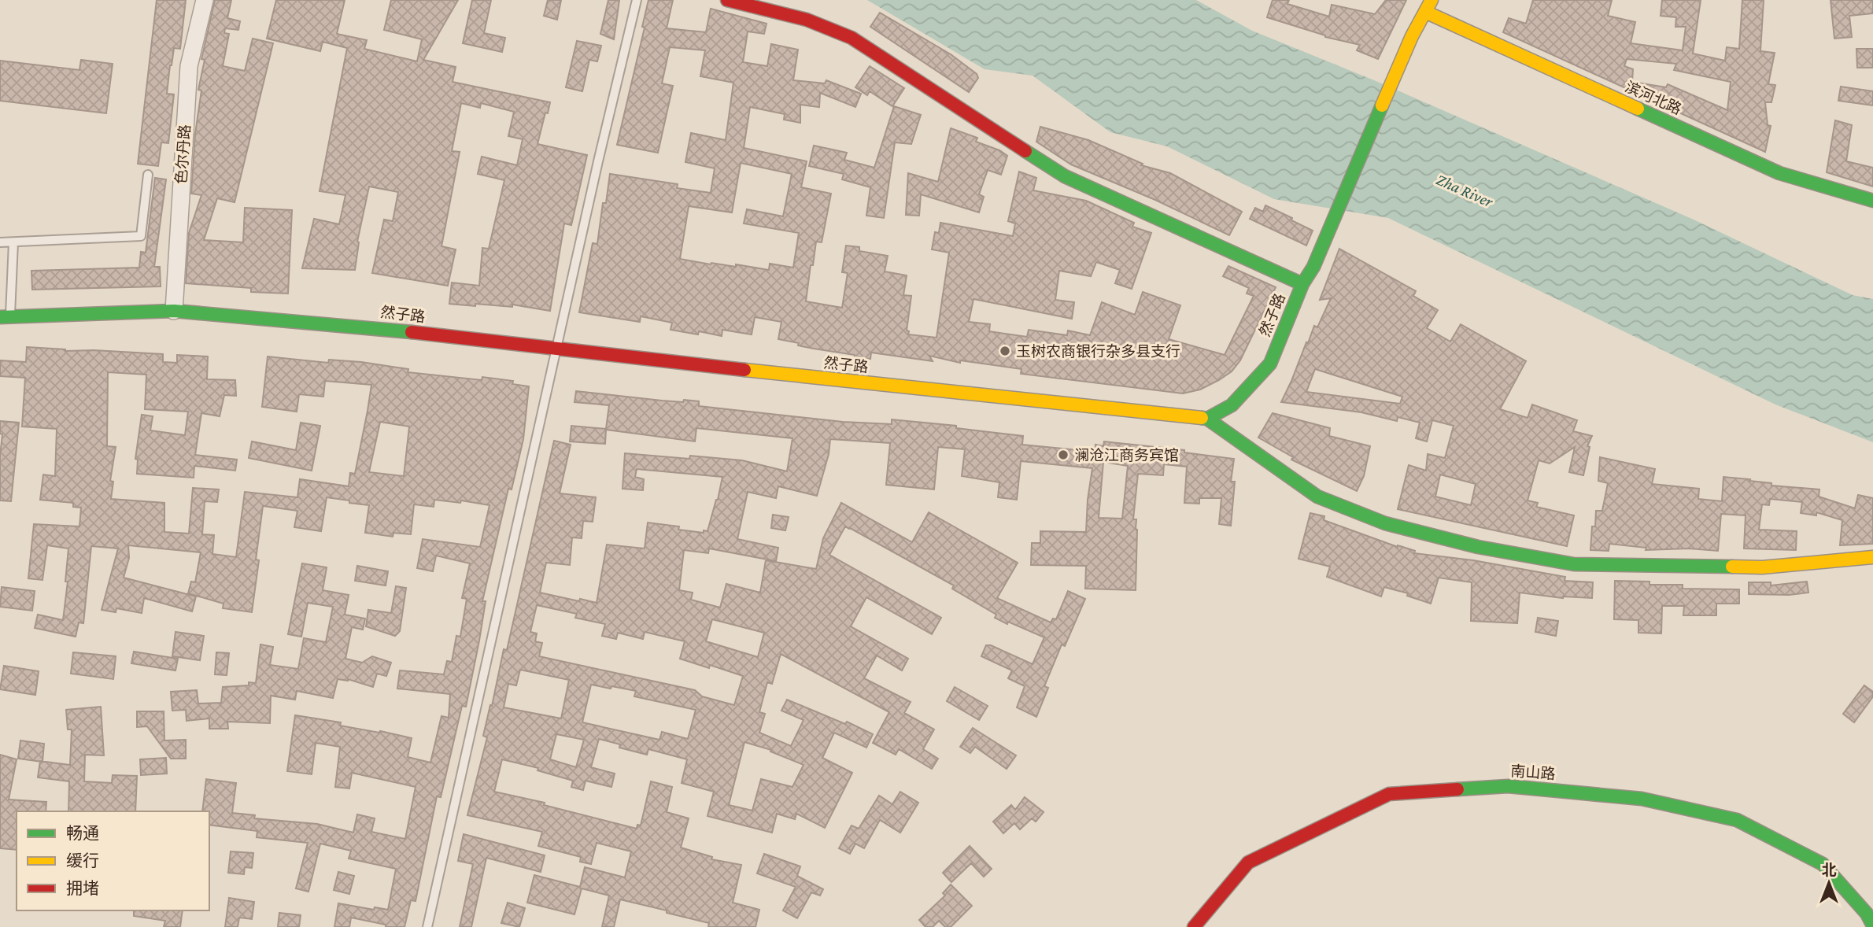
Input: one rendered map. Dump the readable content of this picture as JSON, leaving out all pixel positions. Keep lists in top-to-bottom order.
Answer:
{
  "streets": {
    "street": [
      "滨河北路",
      "色尔丹路",
      "然子路",
      "南山路"
    ]
  },
  "crossings": [
    ["滨河北路", "然子路"],
    ["色尔丹路", "然子路"]
  ],
  "water": ["Zha River"],
  "places": ["玉树农商银行杂多县支行", "澜沧江商务宾馆"],
  "legend": ["畅通", "缓行", "拥堵"],
  "north": "top"
}
